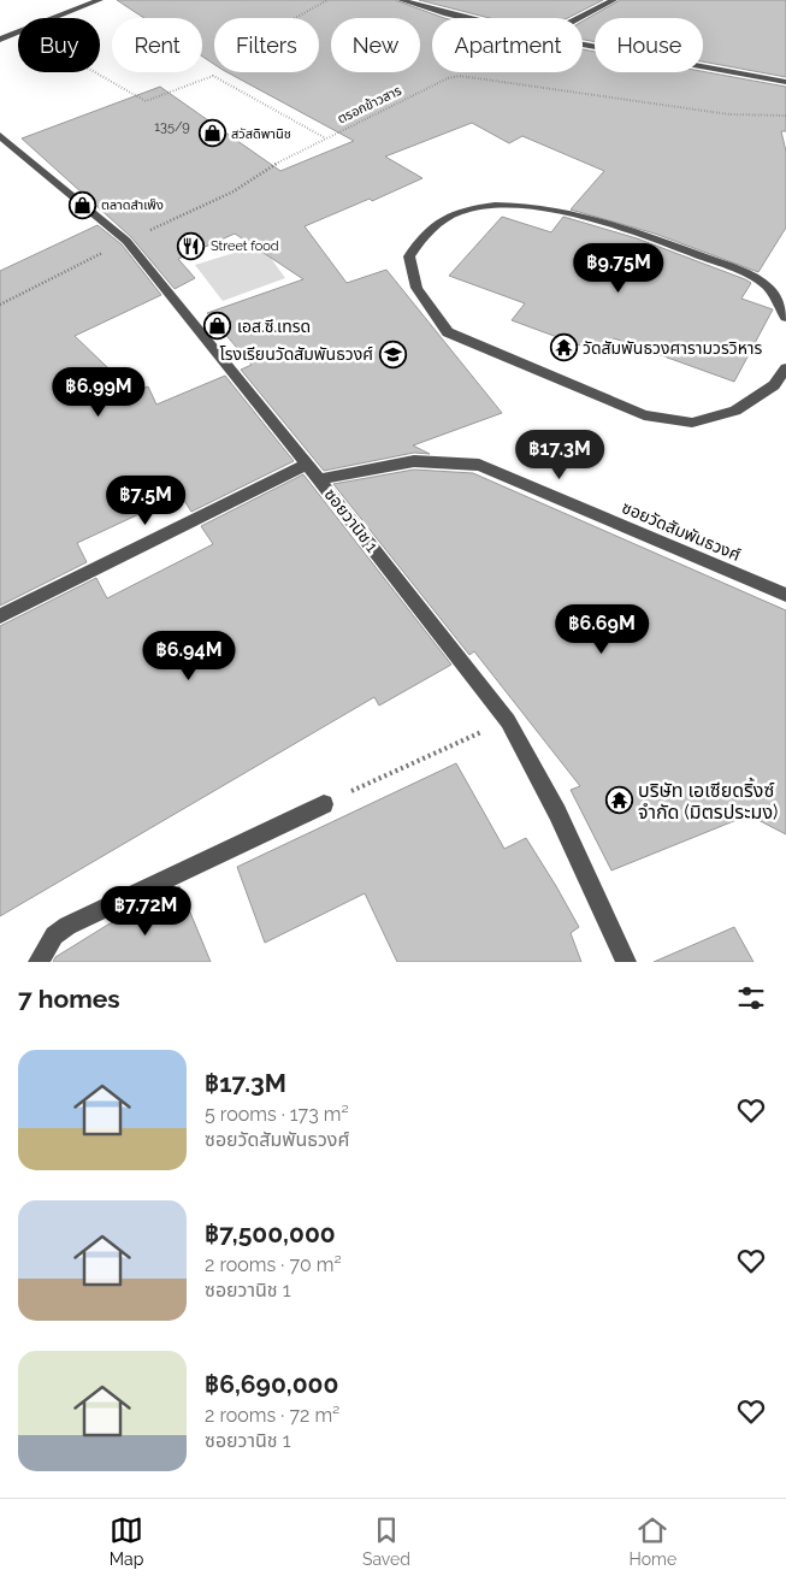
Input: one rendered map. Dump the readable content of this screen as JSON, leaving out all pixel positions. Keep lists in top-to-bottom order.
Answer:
{
  "streets": {
    "street": ["ซอยวานิช 1", "ซอยวัดสัมพันธวงศ์"],
    "path": ["ตรอกข้าวสาร"]
  },
  "crossings": [
    ["ตรอกข้าวสาร", "ซอยวานิช 1"],
    ["ซอยวานิช 1", "ซอยวัดสัมพันธวงศ์"]
  ],
  "places": {
    "shop": ["สวัสดิพานิช", "ตลาดสำเพ็ง", "เอส.ซี.เทรด"],
    "restaurant": ["Street food"],
    "temple": ["วัดสัมพันธวงศารามวรวิหาร", "บริษัท เอเซียดริ้งซ์ จำกัด (มิตรประมง)"],
    "school or university": ["โรงเรียนวัดสัมพันธวงศ์"]
  },
  "house_numbers": ["135/9"],
  "page": {
    "chip": [
      "Buy",
      "Rent",
      "Filters",
      "New",
      "Apartment",
      "House"
    ],
    "price": [
      "฿9.75M",
      "฿6.99M",
      "฿17.3M",
      "฿7.5M",
      "฿6.69M",
      "฿6.94M",
      "฿7.72M"
    ],
    "heading": "7 homes",
    "list": [
      {
        "name": "฿17.3M",
        "note": "5 rooms · 173 m² · ซอยวัดสัมพันธวงศ์"
      },
      {
        "name": "฿7,500,000",
        "note": "2 rooms · 70 m² · ซอยวานิช 1"
      },
      {
        "name": "฿6,690,000",
        "note": "2 rooms · 72 m² · ซอยวานิช 1"
      }
    ],
    "tabs": ["Map", "Saved", "Home"]
  }
}
